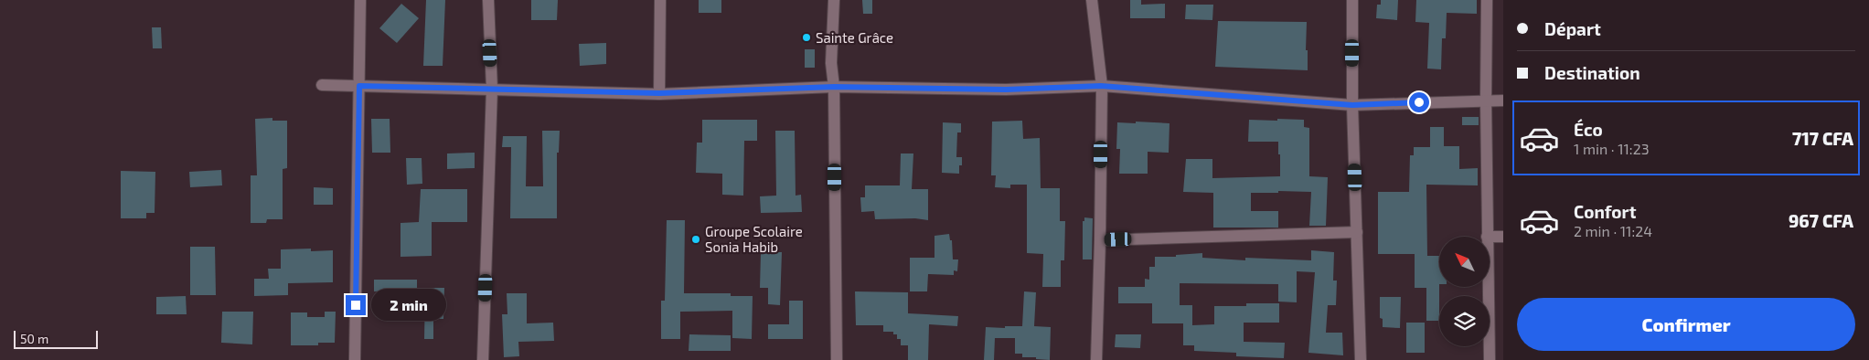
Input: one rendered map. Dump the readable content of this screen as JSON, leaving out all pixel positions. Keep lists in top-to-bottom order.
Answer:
{
  "places": ["Sainte Grâce", "Groupe Scolaire Sonia Habib"],
  "scale_bar": "50 m",
  "north": "top left",
  "page": {
    "banner": ["Départ", "Destination"],
    "list": [
      {
        "name": "Éco",
        "note": "1 min · 11:23",
        "value": "717 CFA"
      },
      {
        "name": "Confort",
        "note": "2 min · 11:24",
        "value": "967 CFA"
      }
    ],
    "bubble": "2 min",
    "buttons": "Confirmer",
    "scale": "50 m"
  }
}
